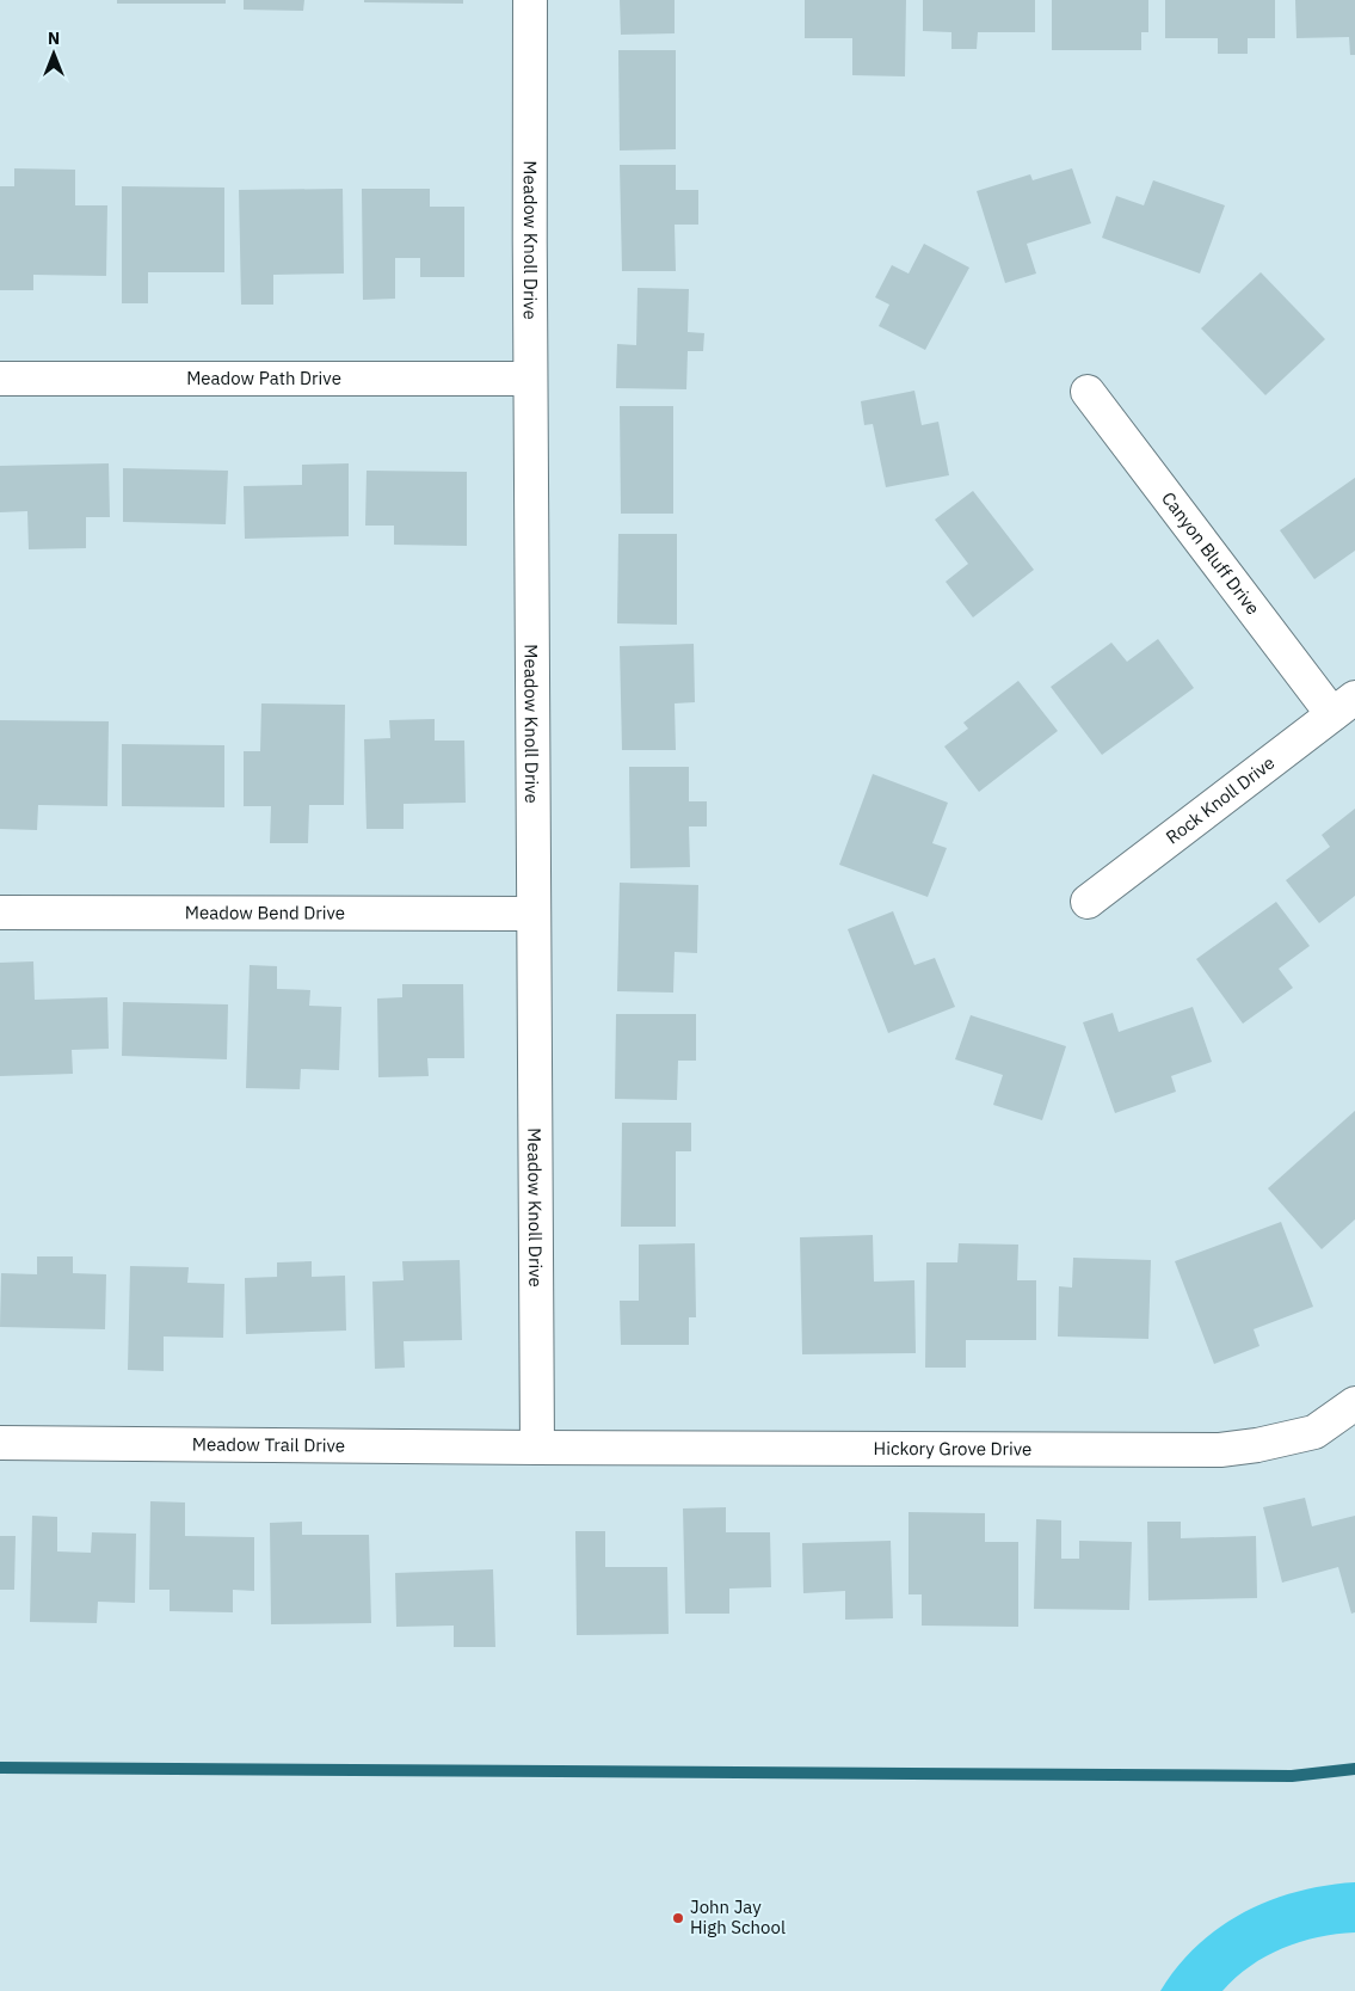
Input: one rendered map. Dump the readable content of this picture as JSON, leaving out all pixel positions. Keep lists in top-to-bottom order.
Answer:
{
  "streets": {
    "street": [
      "Meadow Knoll Drive",
      "Meadow Path Drive",
      "Canyon Bluff Drive",
      "Rock Knoll Drive",
      "Meadow Bend Drive",
      "Meadow Trail Drive",
      "Hickory Grove Drive"
    ]
  },
  "crossings": [
    ["Meadow Knoll Drive", "Meadow Path Drive"],
    ["Meadow Knoll Drive", "Meadow Bend Drive"],
    ["Meadow Knoll Drive", "Meadow Trail Drive"],
    ["Meadow Knoll Drive", "Hickory Grove Drive"],
    ["Canyon Bluff Drive", "Rock Knoll Drive"],
    ["Meadow Trail Drive", "Hickory Grove Drive"]
  ],
  "places": ["John Jay High School"],
  "north": "top"
}
